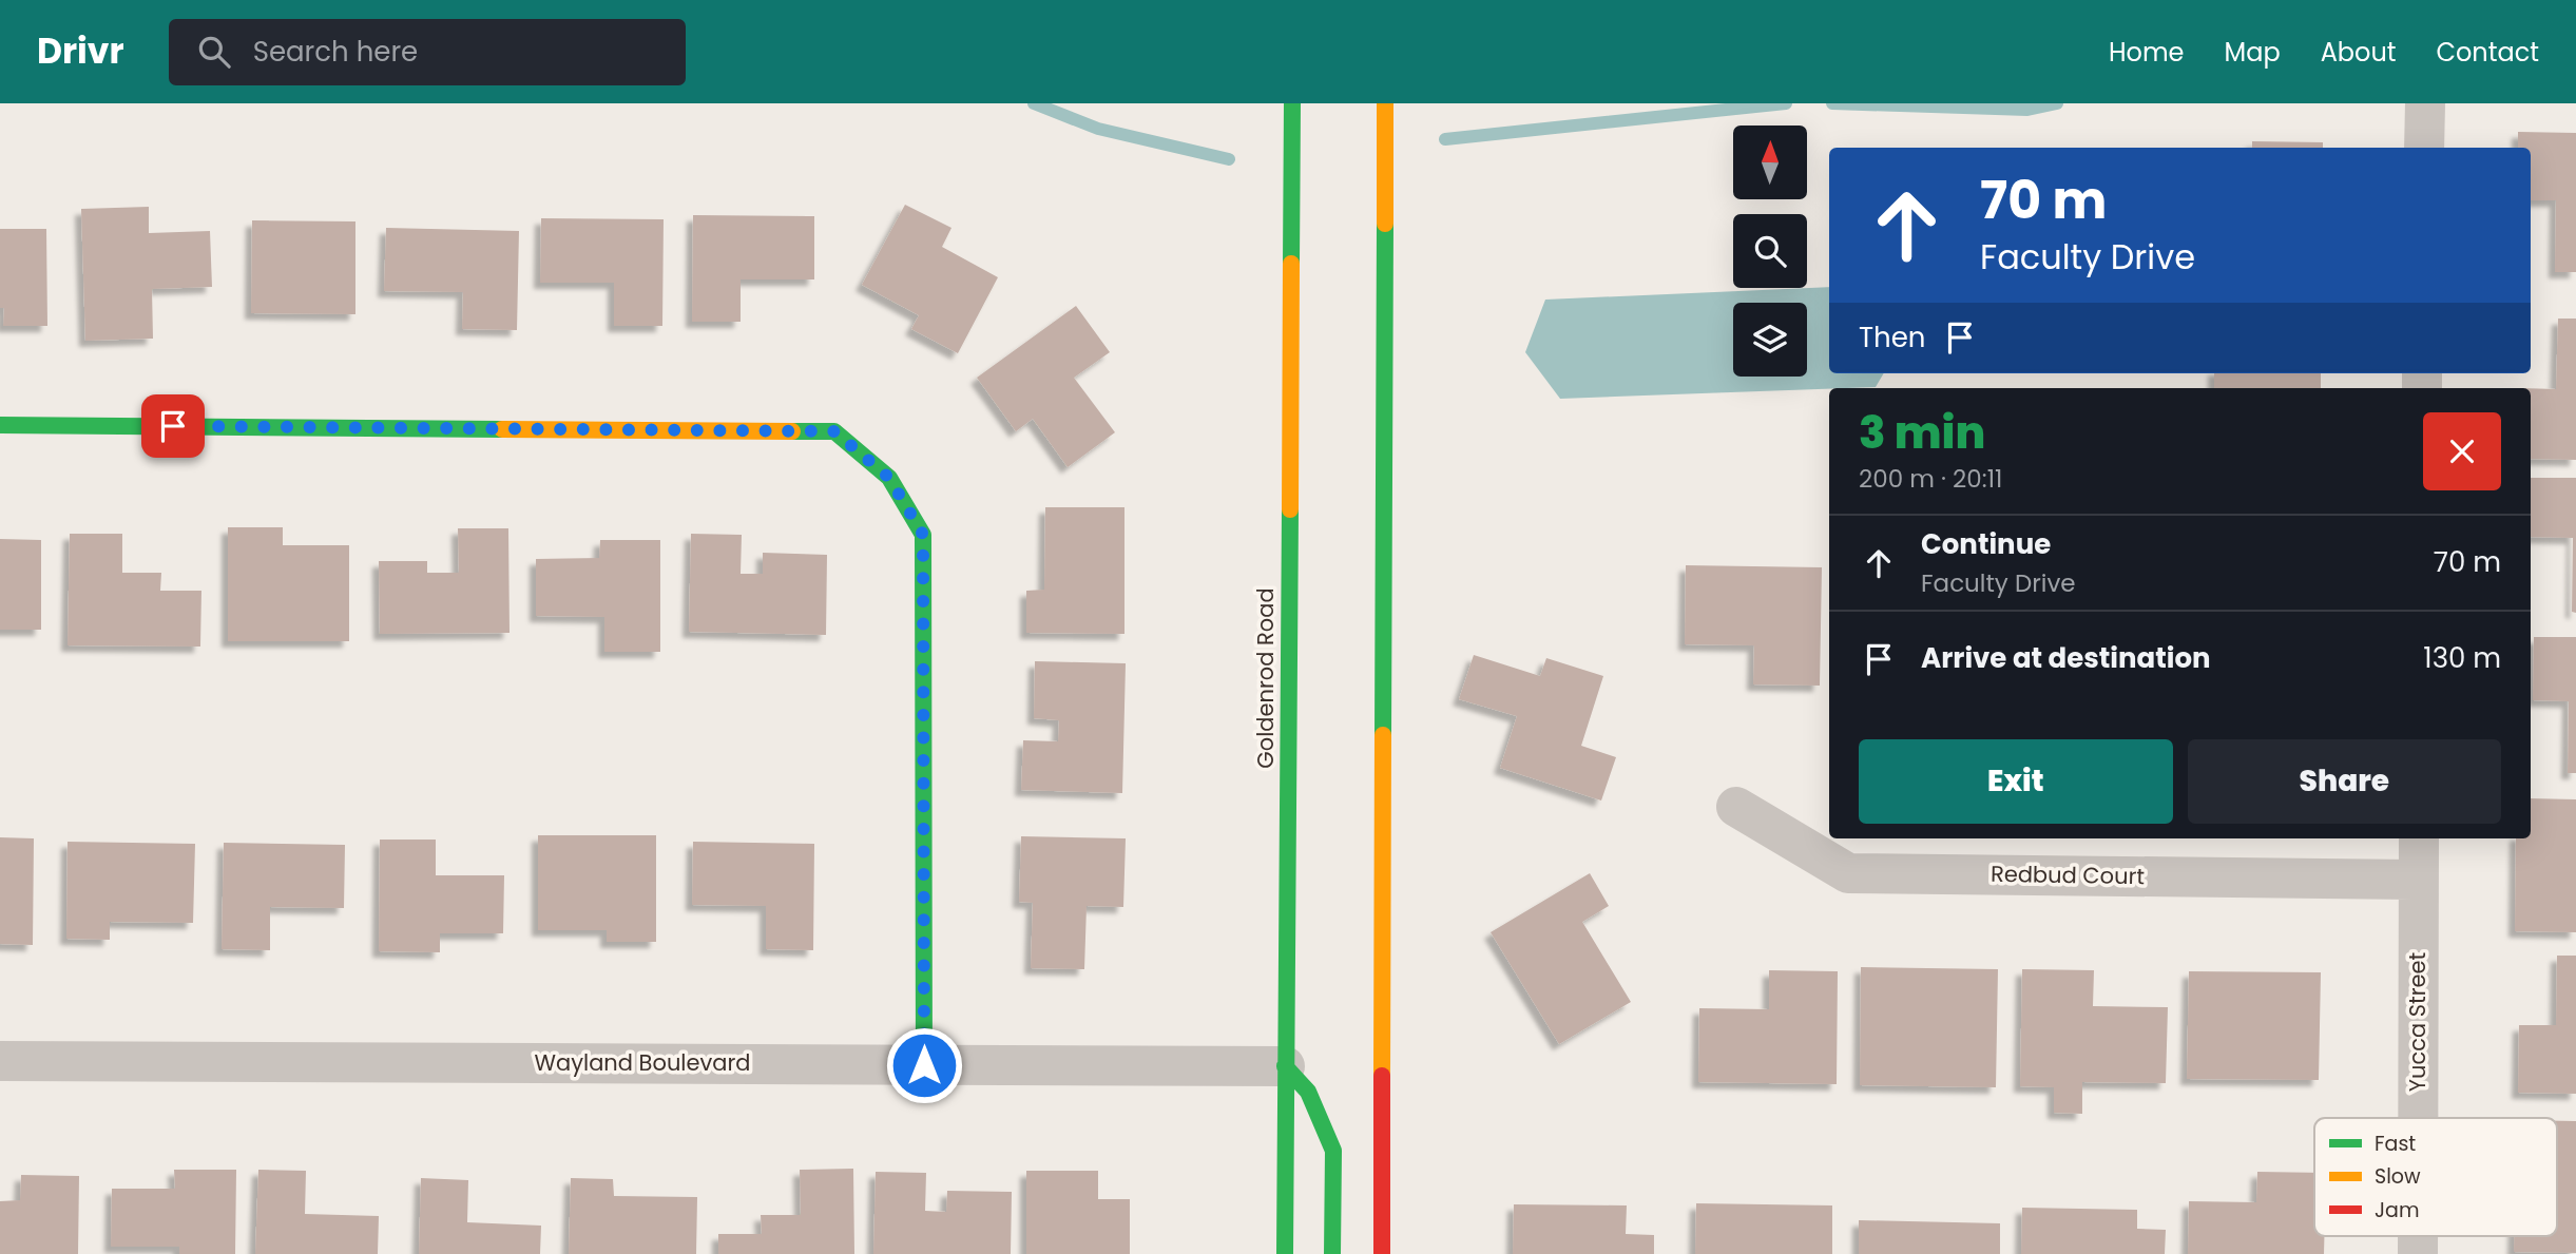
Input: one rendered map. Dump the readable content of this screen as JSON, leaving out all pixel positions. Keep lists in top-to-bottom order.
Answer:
{
  "streets": {
    "main road": ["Goldenrod Road"],
    "street": ["Redbud Court", "Yucca Street", "Wayland Boulevard"]
  },
  "crossings": [
    ["Goldenrod Road", "Wayland Boulevard"],
    ["Redbud Court", "Yucca Street"]
  ],
  "legend": ["Fast", "Slow", "Jam"],
  "north": "top",
  "page": {
    "header": "Drivr",
    "search": "Search here",
    "nav": [
      "Home",
      "Map",
      "About",
      "Contact"
    ],
    "turn": ["70 m", "Faculty Drive"],
    "then": "Then",
    "heading": ["3 min", "200 m · 20:11"],
    "list": [
      {
        "name": "Continue",
        "note": "Faculty Drive",
        "value": "70 m"
      },
      {
        "name": "Arrive at destination",
        "value": "130 m"
      }
    ],
    "buttons": ["Exit", "Share"]
  }
}
